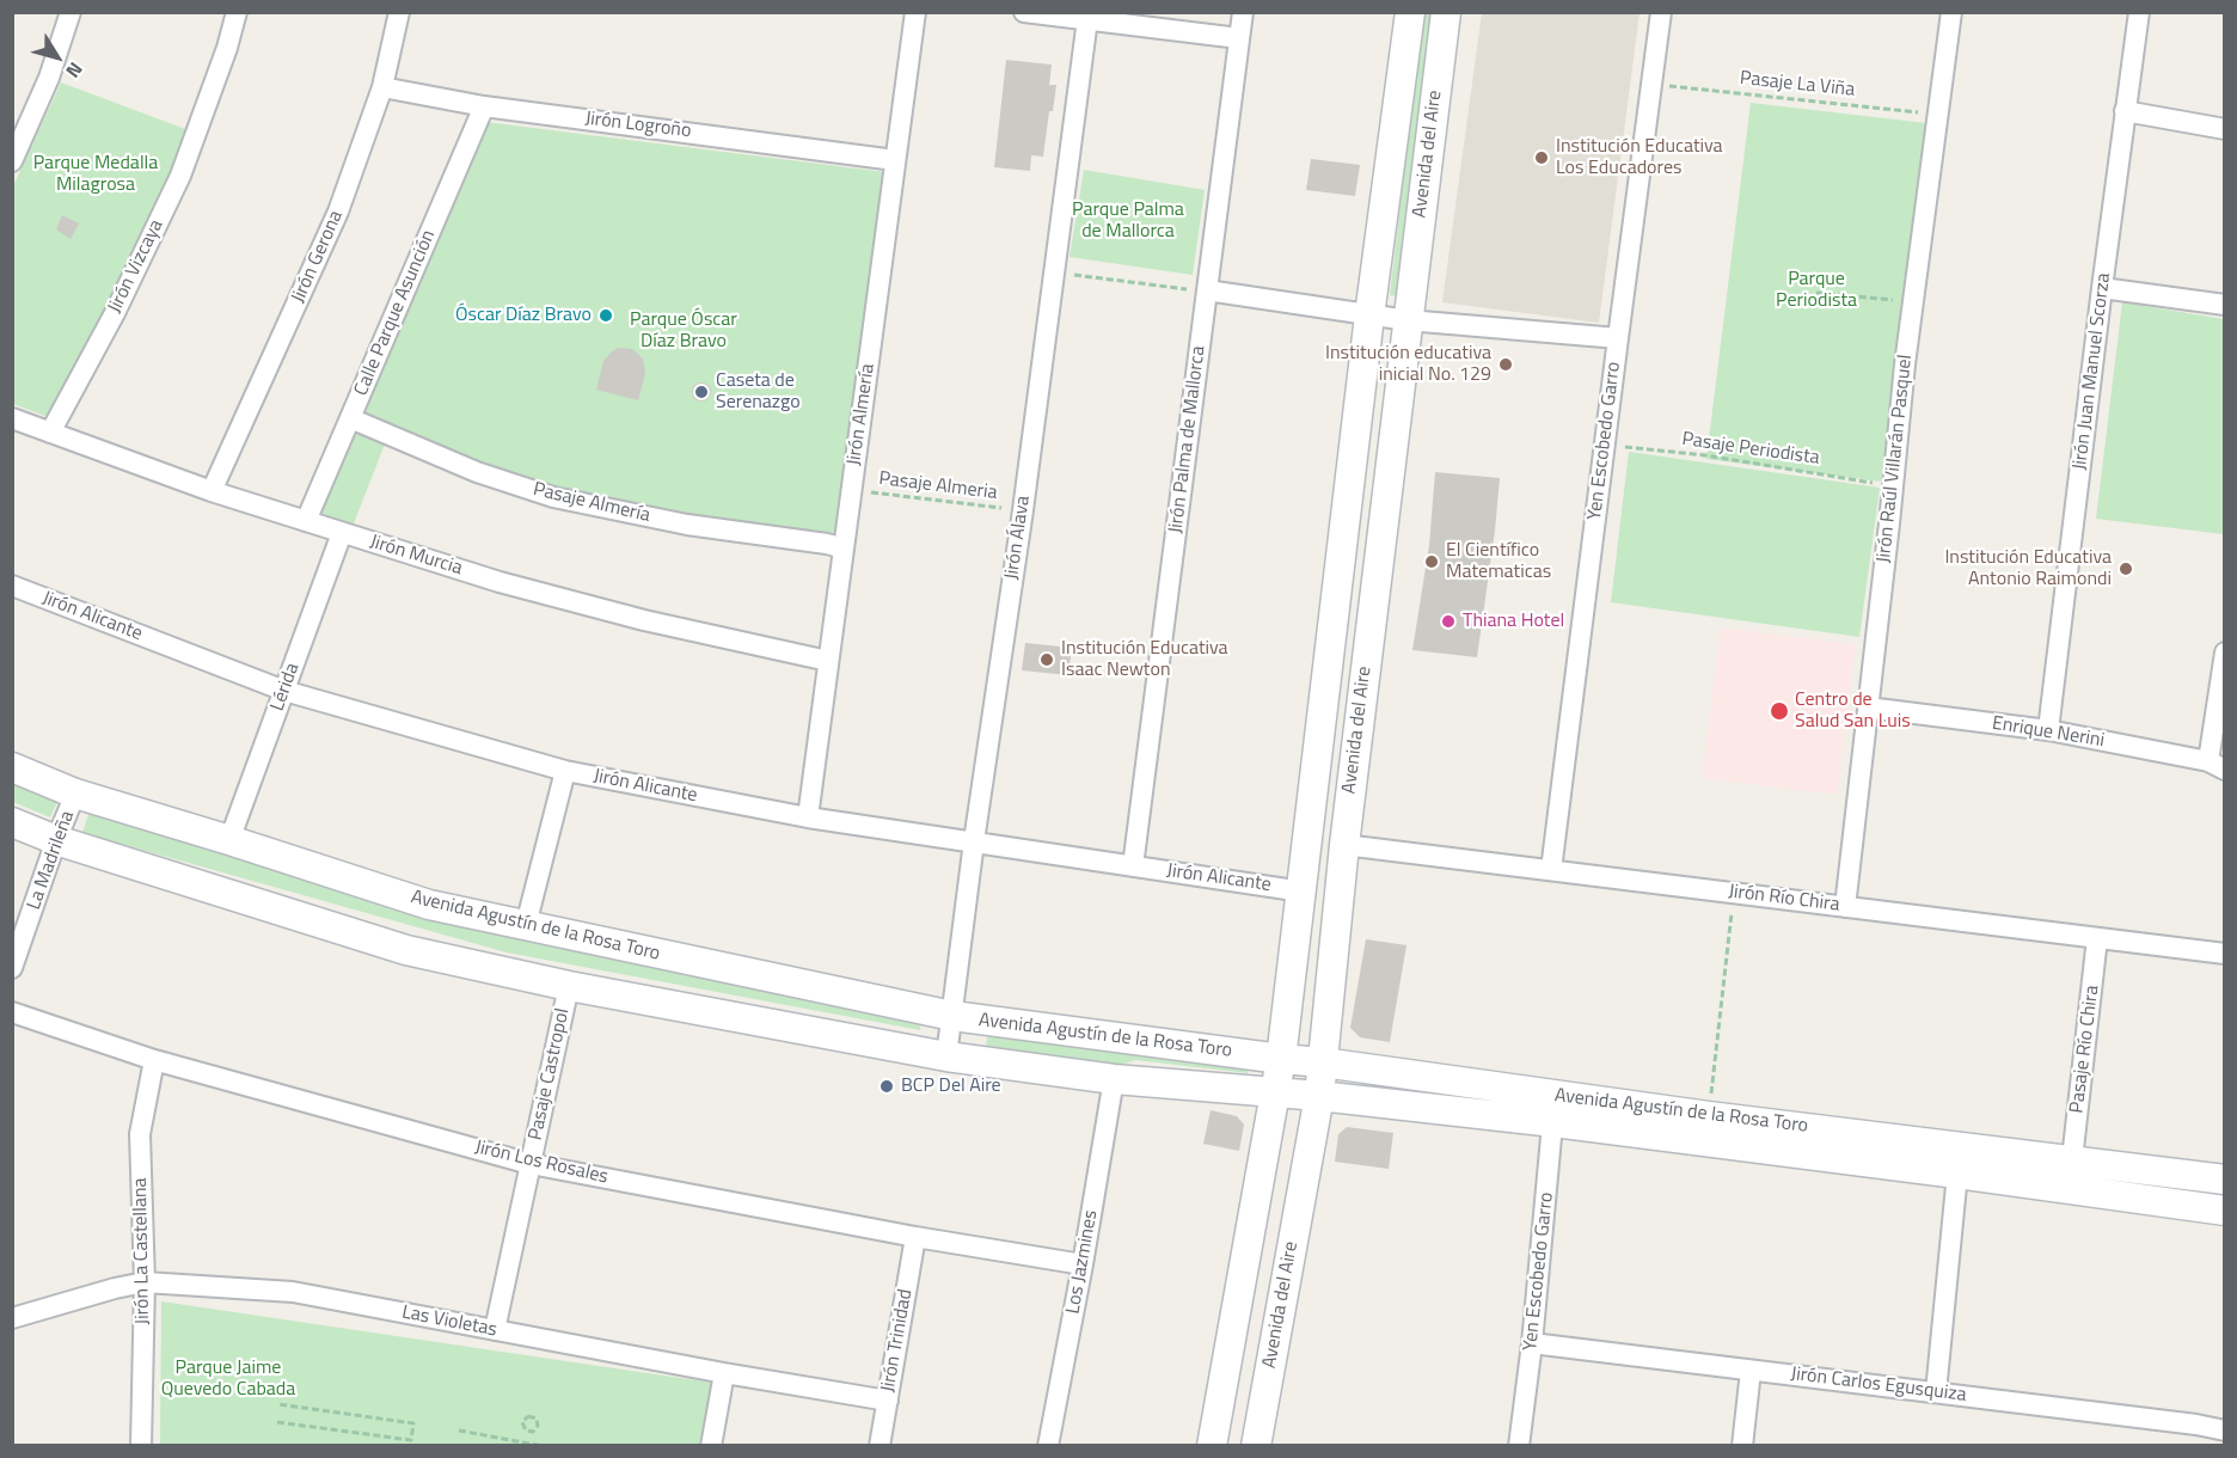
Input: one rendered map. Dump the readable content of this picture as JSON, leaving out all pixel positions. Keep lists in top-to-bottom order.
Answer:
{
  "streets": {
    "street": [
      "Jirón Logroño",
      "Avenida del Aire",
      "Jirón Gerona",
      "Jirón Vizcaya",
      "Calle Parque Asunción",
      "Jirón Juan Manuel Scorza",
      "Jirón Almería",
      "Jirón Palma de Mallorca",
      "Yen Escobedo Garro",
      "Jirón Raúl Villarán Pasquel",
      "Pasaje Almería",
      "Jirón Álava",
      "Jirón Murcia",
      "Jirón Alicante",
      "Lérida",
      "Enrique Nerini",
      "La Madrileña",
      "Jirón Río Chira",
      "Avenida Agustín de la Rosa Toro",
      "Pasaje Río Chira",
      "Pasaje Castropol",
      "Jirón Los Rosales",
      "Jirón La Castellana",
      "Los Jazmines",
      "Las Violetas",
      "Jirón Trinidad",
      "Jirón Carlos Egusquiza"
    ],
    "path": ["Pasaje La Viña", "Pasaje Periodista", "Pasaje Almeria"]
  },
  "crossings": [
    ["Pasaje La Viña", "Yen Escobedo Garro"],
    ["Pasaje La Viña", "Jirón Raúl Villarán Pasquel"],
    ["Jirón Logroño", "Jirón Gerona"],
    ["Jirón Logroño", "Calle Parque Asunción"],
    ["Jirón Logroño", "Jirón Almería"],
    ["Avenida del Aire", "Jirón Alicante"],
    ["Avenida del Aire", "Jirón Río Chira"],
    ["Avenida del Aire", "Avenida Agustín de la Rosa Toro"],
    ["Jirón Gerona", "Jirón Murcia"],
    ["Jirón Vizcaya", "Jirón Murcia"],
    ["Calle Parque Asunción", "Pasaje Almería"],
    ["Calle Parque Asunción", "Jirón Murcia"],
    ["Jirón Juan Manuel Scorza", "Enrique Nerini"],
    ["Jirón Almería", "Pasaje Almeria"],
    ["Jirón Almería", "Pasaje Almería"],
    ["Jirón Almería", "Jirón Murcia"],
    ["Jirón Almería", "Jirón Alicante"],
    ["Jirón Palma de Mallorca", "Jirón Alicante"],
    ["Yen Escobedo Garro", "Pasaje Periodista"],
    ["Yen Escobedo Garro", "Jirón Río Chira"],
    ["Yen Escobedo Garro", "Avenida Agustín de la Rosa Toro"],
    ["Yen Escobedo Garro", "Jirón Carlos Egusquiza"],
    ["Pasaje Periodista", "Jirón Raúl Villarán Pasquel"],
    ["Jirón Raúl Villarán Pasquel", "Enrique Nerini"],
    ["Jirón Raúl Villarán Pasquel", "Jirón Río Chira"],
    ["Pasaje Almeria", "Jirón Álava"],
    ["Jirón Álava", "Jirón Alicante"],
    ["Jirón Álava", "Avenida Agustín de la Rosa Toro"],
    ["Jirón Murcia", "Lérida"],
    ["Jirón Alicante", "Lérida"],
    ["Lérida", "Avenida Agustín de la Rosa Toro"],
    ["La Madrileña", "Avenida Agustín de la Rosa Toro"],
    ["Jirón Río Chira", "Pasaje Río Chira"],
    ["Avenida Agustín de la Rosa Toro", "Pasaje Río Chira"],
    ["Avenida Agustín de la Rosa Toro", "Pasaje Castropol"],
    ["Avenida Agustín de la Rosa Toro", "Los Jazmines"],
    ["Pasaje Castropol", "Jirón Los Rosales"],
    ["Pasaje Castropol", "Las Violetas"],
    ["Jirón Los Rosales", "Jirón La Castellana"],
    ["Jirón Los Rosales", "Los Jazmines"],
    ["Jirón Los Rosales", "Jirón Trinidad"],
    ["Jirón La Castellana", "Las Violetas"],
    ["Las Violetas", "Jirón Trinidad"]
  ],
  "parks": [
    "Parque Medalla Milagrosa",
    "Parque Palma de Mallorca",
    "Parque Periodista",
    "Parque Óscar Díaz Bravo",
    "Parque Jaime Quevedo Cabada"
  ],
  "places": [
    "Institución Educativa Los Educadores",
    "Óscar Díaz Bravo",
    "Institución educativa inicial No. 129",
    "Caseta de Serenazgo",
    "El Científico Matematicas",
    "Institución Educativa Antonio Raimondi",
    "Thiana Hotel",
    "Institución Educativa Isaac Newton",
    "Centro de Salud San Luis",
    "BCP Del Aire"
  ],
  "north": "bottom right"
}
